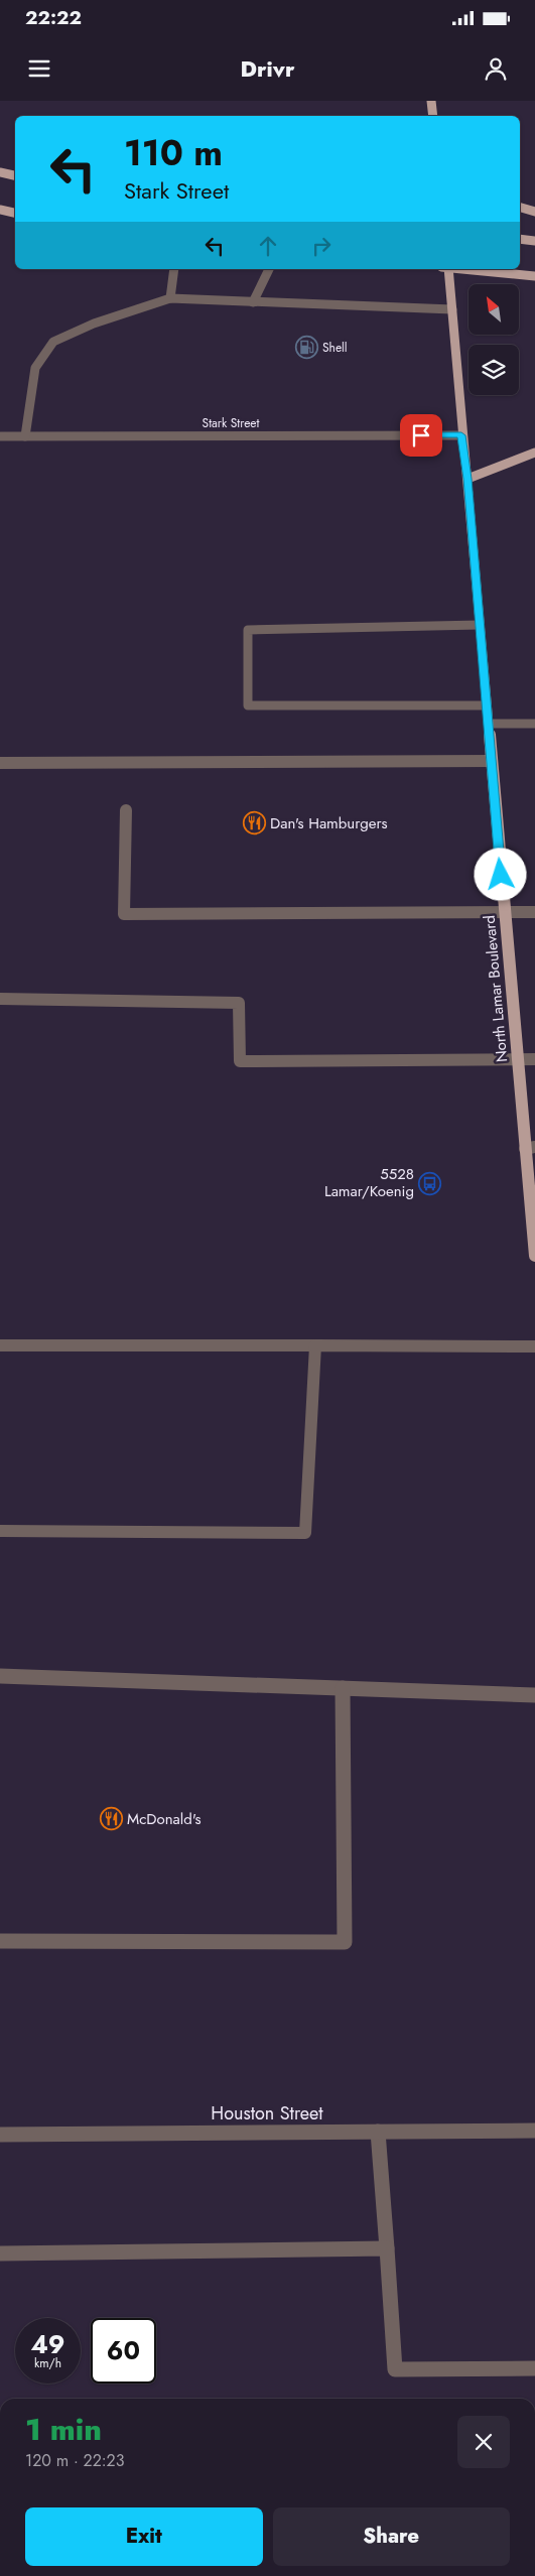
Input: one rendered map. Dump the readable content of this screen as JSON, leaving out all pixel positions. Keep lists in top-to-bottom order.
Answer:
{
  "streets": {
    "main road": ["North Lamar Boulevard"],
    "street": ["Stark Street", "Houston Street"]
  },
  "crossings": [
    ["Stark Street", "North Lamar Boulevard"]
  ],
  "places": {
    "fuel station": ["Shell"],
    "restaurant": ["Dan's Hamburgers", "McDonald's"],
    "bus stop": ["5528 Lamar/Koenig"]
  },
  "north": "top left",
  "page": {
    "status": "22:22",
    "header": "Drivr",
    "turn": ["110 m", "Stark Street"],
    "speed": "49 km/h",
    "limit": "60",
    "heading": ["1 min", "120 m · 22:23"],
    "buttons": ["Exit", "Share"]
  }
}
